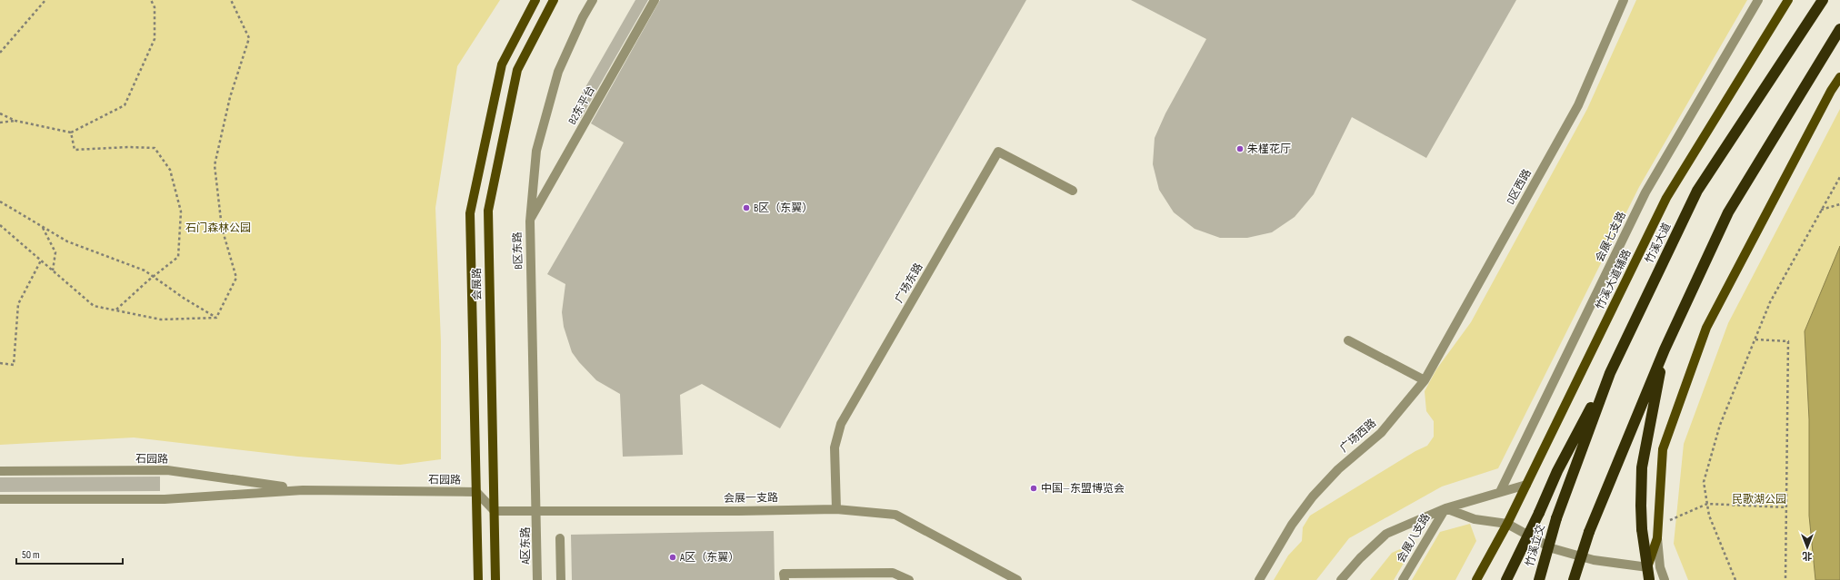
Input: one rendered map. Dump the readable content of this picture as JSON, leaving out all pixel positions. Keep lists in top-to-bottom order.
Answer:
{
  "streets": {
    "highway": ["竹溪大道", "竹溪立交"],
    "main road": ["竹溪大道辅路", "会展路"],
    "street": [
      "B2东平台",
      "D区西路",
      "会展七支路",
      "B区东路",
      "广场东路",
      "广场西路",
      "石园路",
      "会展一支路",
      "会展八支路",
      "A区东路"
    ]
  },
  "crossings": [
    ["B2东平台", "B区东路"],
    ["D区西路", "广场西路"],
    ["竹溪大道", "竹溪立交"],
    ["B区东路", "会展一支路"],
    ["B区东路", "A区东路"],
    ["广场东路", "会展一支路"],
    ["会展路", "石园路"],
    ["会展路", "会展一支路"],
    ["会展一支路", "A区东路"]
  ],
  "parks": ["石门森林公园", "民歌湖公园"],
  "places": [
    "朱槿花厅",
    "B区（东翼）",
    "中国—东盟博览会",
    "A区（东翼）"
  ],
  "scale_bar": "50 m",
  "north": "bottom"
}
